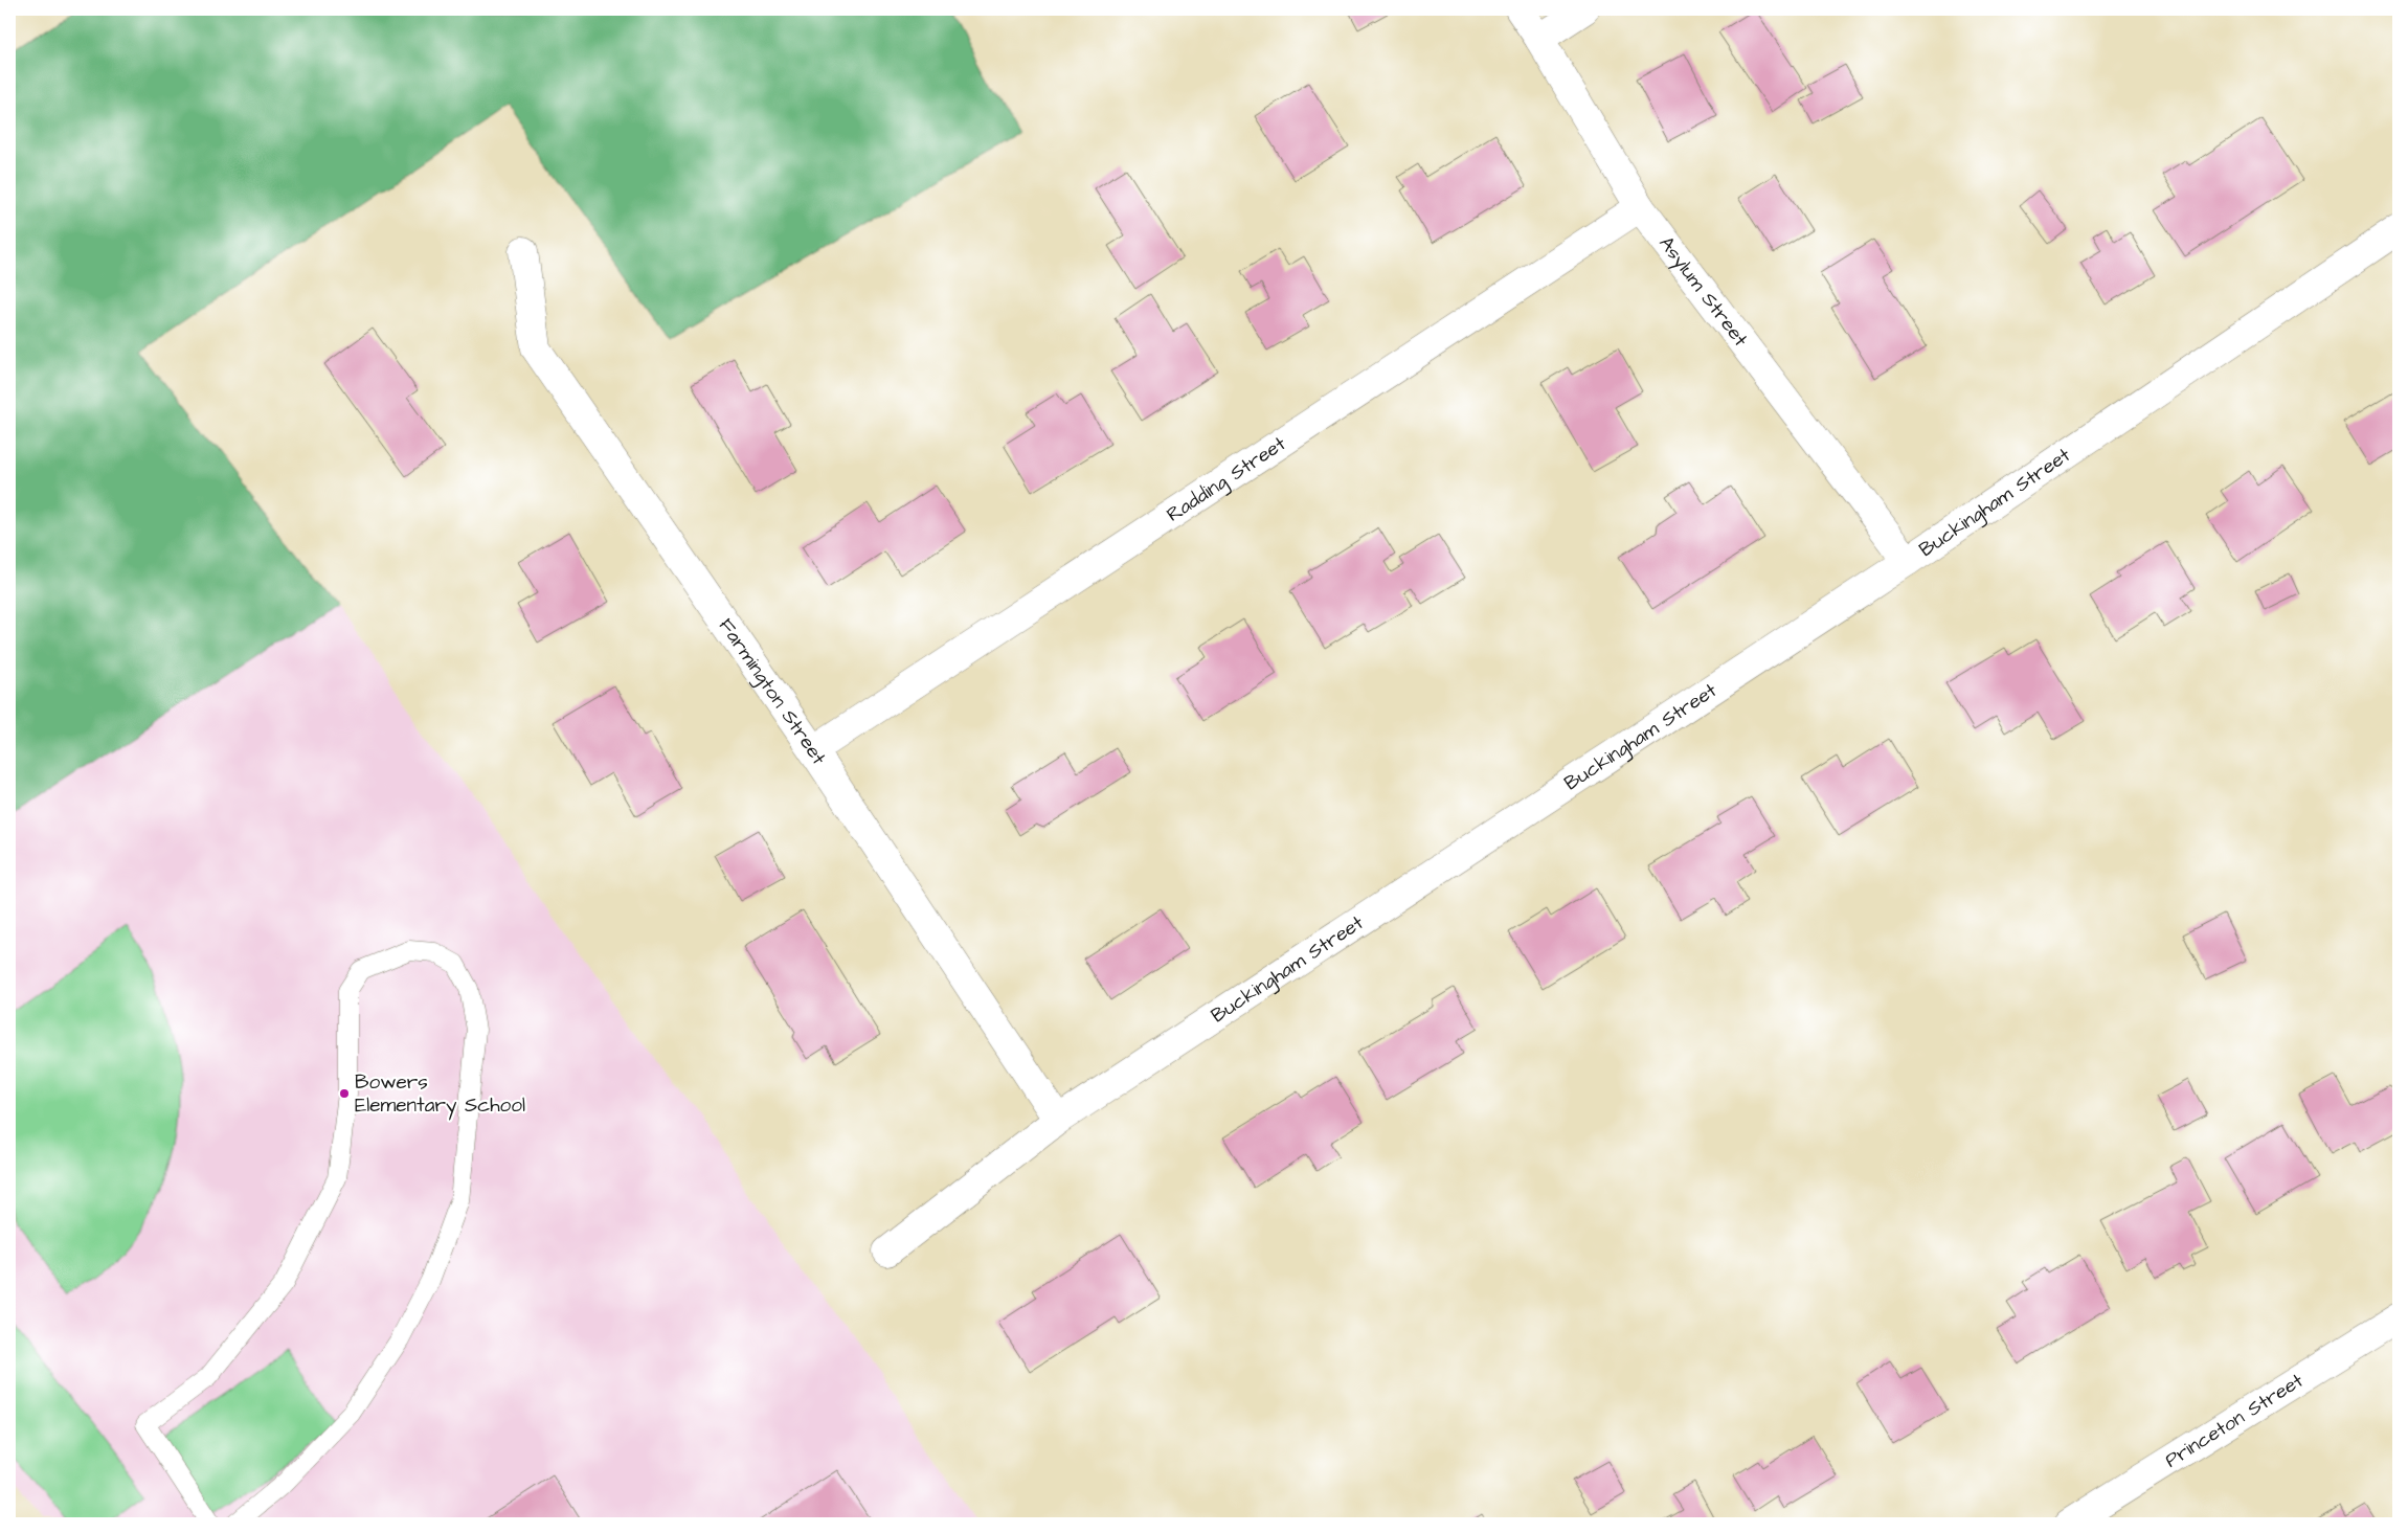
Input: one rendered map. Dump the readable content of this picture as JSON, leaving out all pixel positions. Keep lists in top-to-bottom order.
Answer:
{
  "streets": {
    "street": [
      "Asylum Street",
      "Radding Street",
      "Buckingham Street",
      "Farmington Street",
      "Princeton Street"
    ]
  },
  "crossings": [
    ["Asylum Street", "Radding Street"],
    ["Asylum Street", "Buckingham Street"],
    ["Radding Street", "Farmington Street"],
    ["Buckingham Street", "Farmington Street"]
  ],
  "places": ["Bowers Elementary School"]
}
